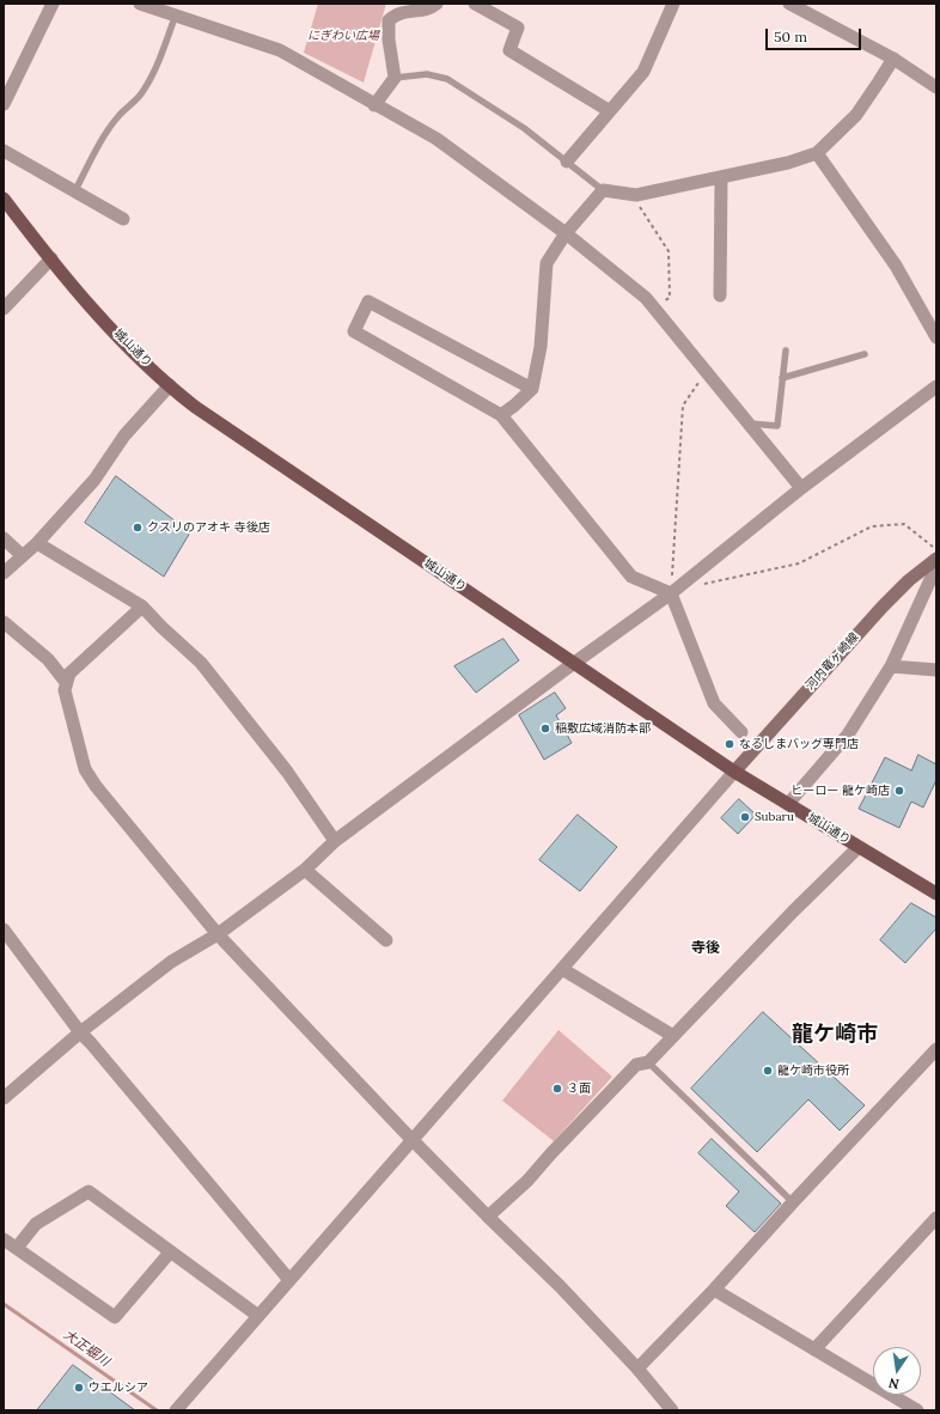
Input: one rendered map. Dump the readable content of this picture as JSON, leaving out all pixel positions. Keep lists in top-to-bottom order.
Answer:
{
  "streets": {
    "main road": ["城山通り", "河内竜ヶ崎線"]
  },
  "crossings": [
    ["城山通り", "河内竜ヶ崎線"]
  ],
  "districts": ["寺後", "龍ケ崎市"],
  "water": ["大正堀川"],
  "parks": ["にぎわい広場"],
  "places": [
    "クスリのアオキ 寺後店",
    "稲敷広域消防本部",
    "なるしまバッグ専門店",
    "ヒーロー 龍ケ崎店",
    "Subaru",
    "龍ケ崎市役所",
    "３面",
    "ウエルシア"
  ],
  "scale_bar": "50 m",
  "north": "bottom"
}
